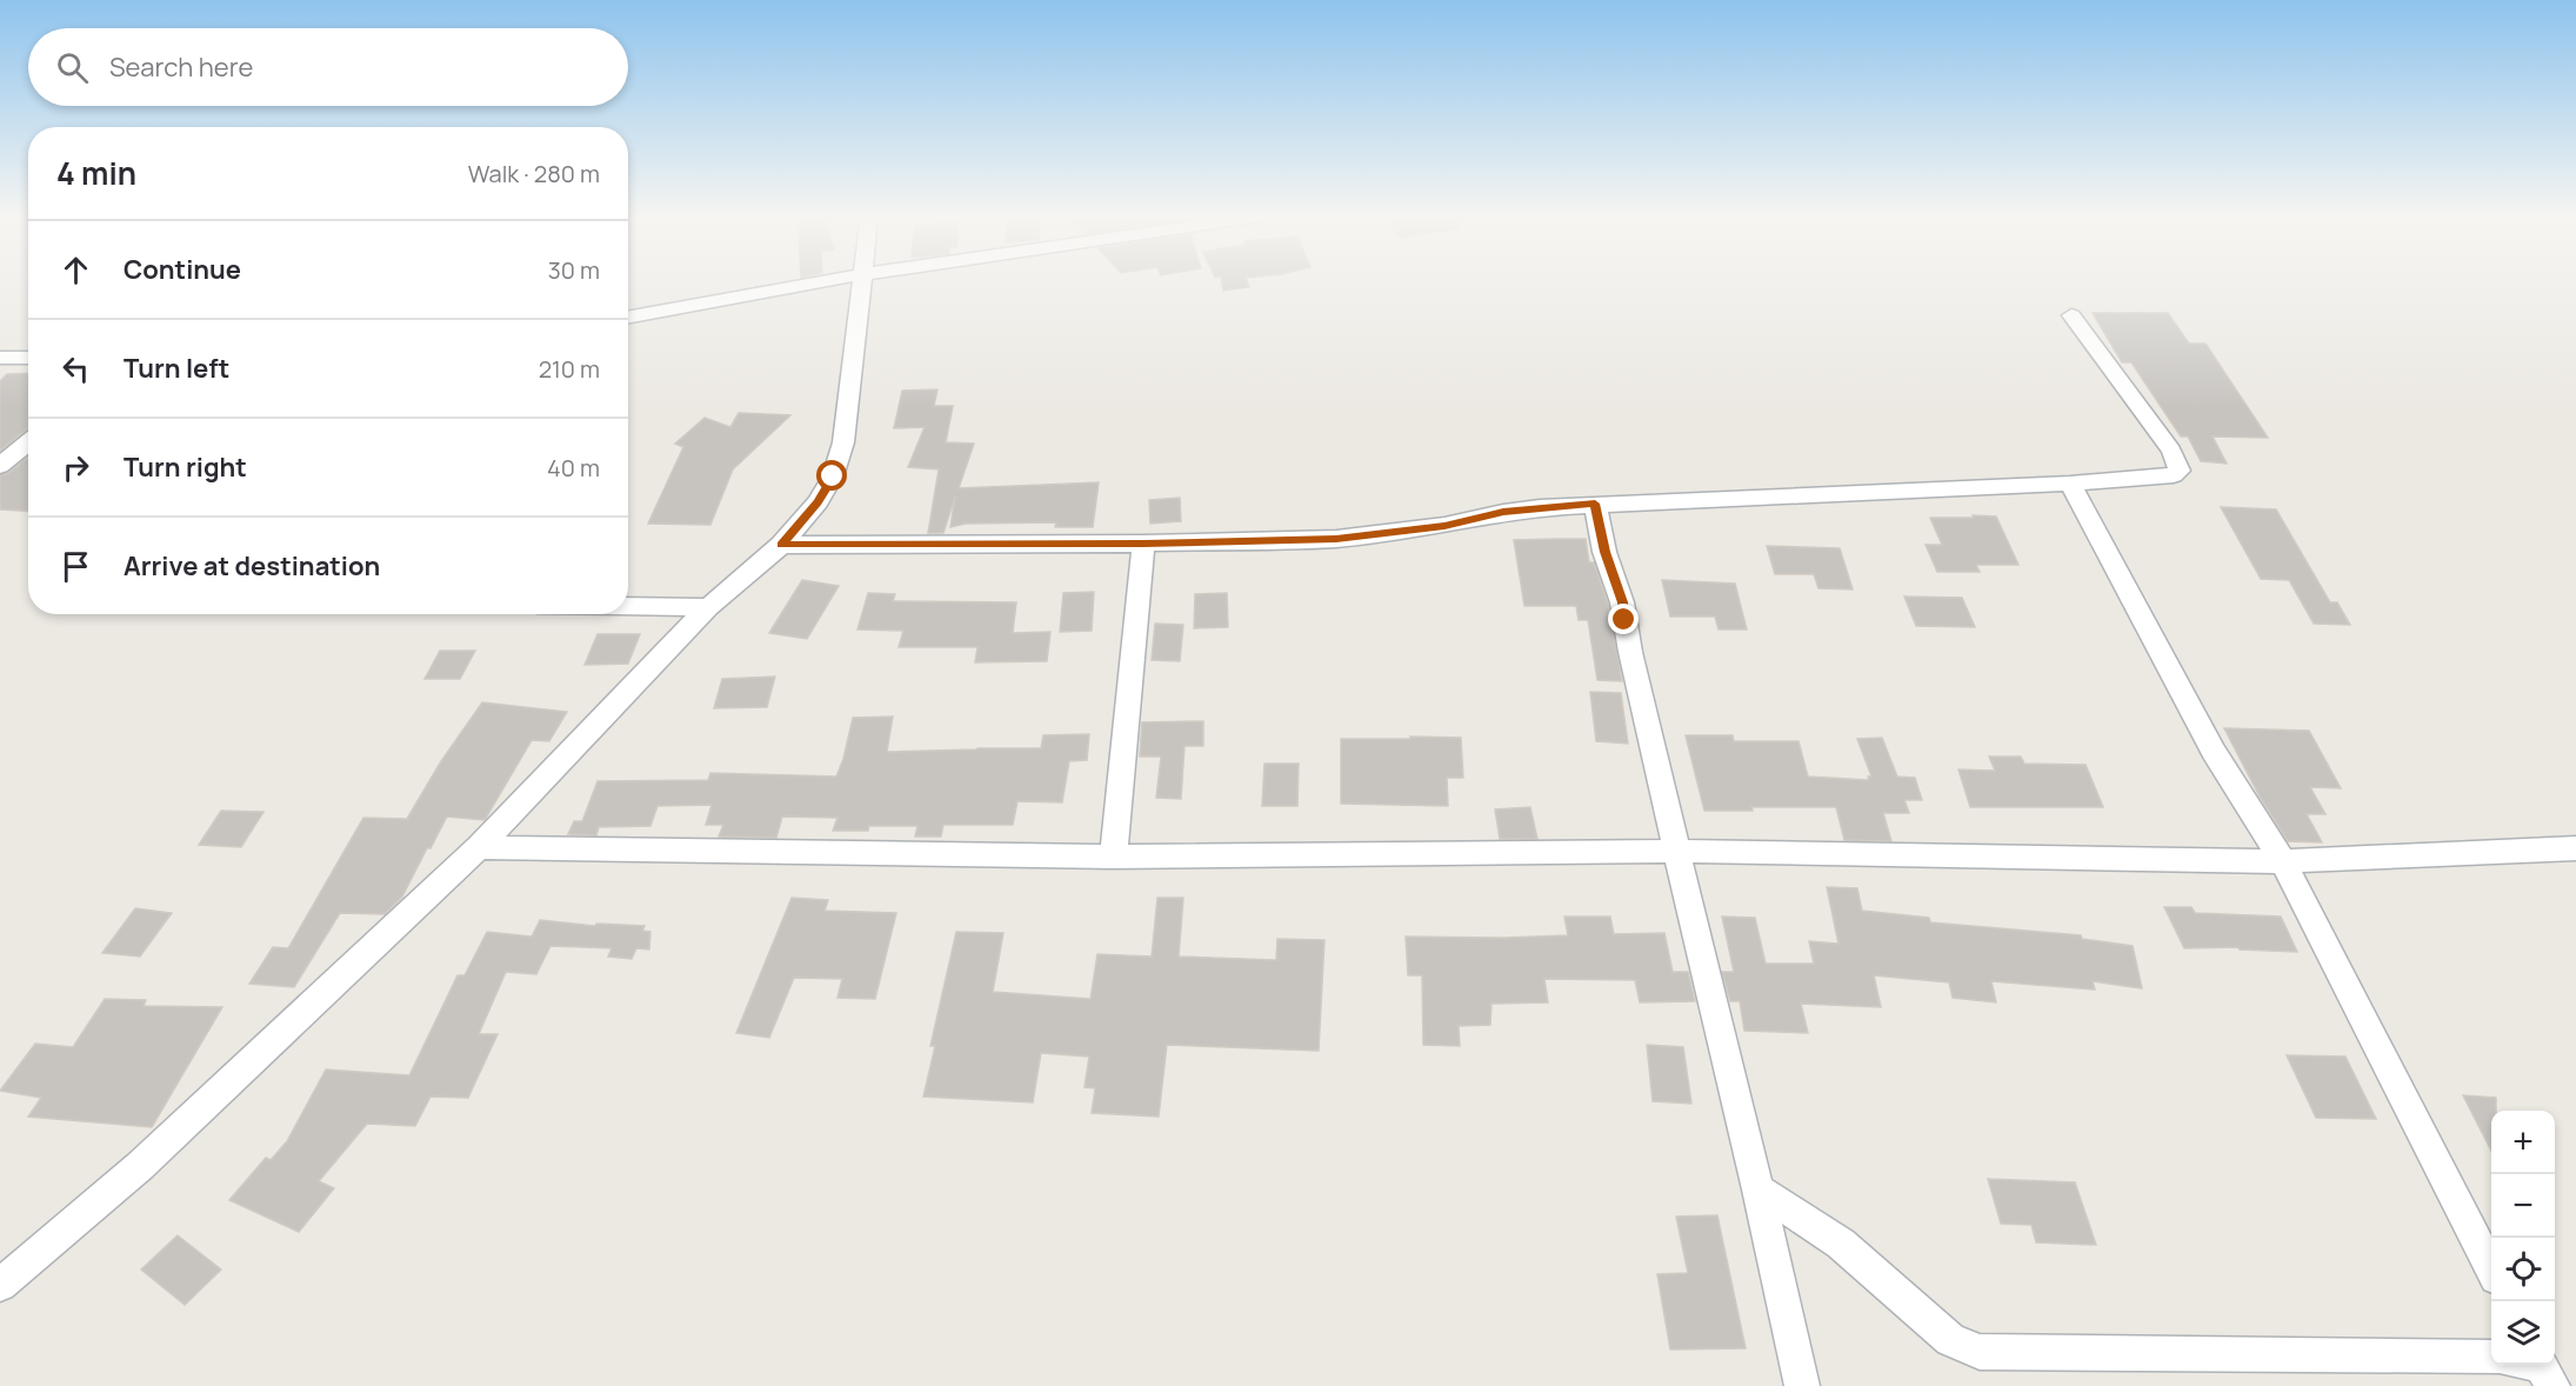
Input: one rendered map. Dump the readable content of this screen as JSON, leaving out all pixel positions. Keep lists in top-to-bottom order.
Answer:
{
  "page": {
    "search": "Search here",
    "heading": ["4 min", "Walk · 280 m"],
    "list": [
      ["Continue", "30 m"],
      ["Turn left", "210 m"],
      ["Turn right", "40 m"],
      "Arrive at destination"
    ],
    "map_buttons": ["+", "−"]
  }
}
